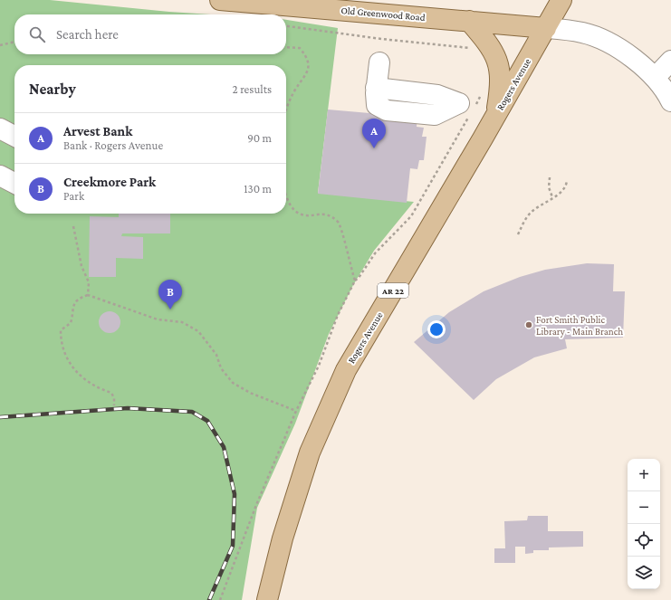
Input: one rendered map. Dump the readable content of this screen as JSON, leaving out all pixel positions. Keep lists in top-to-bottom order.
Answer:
{
  "streets": {
    "main road": ["Old Greenwood Road", "Rogers Avenue", "AR 22"]
  },
  "crossings": [
    ["Old Greenwood Road", "Rogers Avenue"]
  ],
  "places": ["Fort Smith Public Library - Main Branch"],
  "page": {
    "search": "Search here",
    "heading": ["Nearby", "2 results"],
    "list": [
      {
        "mark": "A",
        "name": "Arvest Bank",
        "note": "Bank · Rogers Avenue",
        "value": "90 m"
      },
      {
        "mark": "B",
        "name": "Creekmore Park",
        "note": "Park",
        "value": "130 m"
      }
    ],
    "pins": ["A", "B"],
    "map_buttons": ["+", "−"]
  }
}
